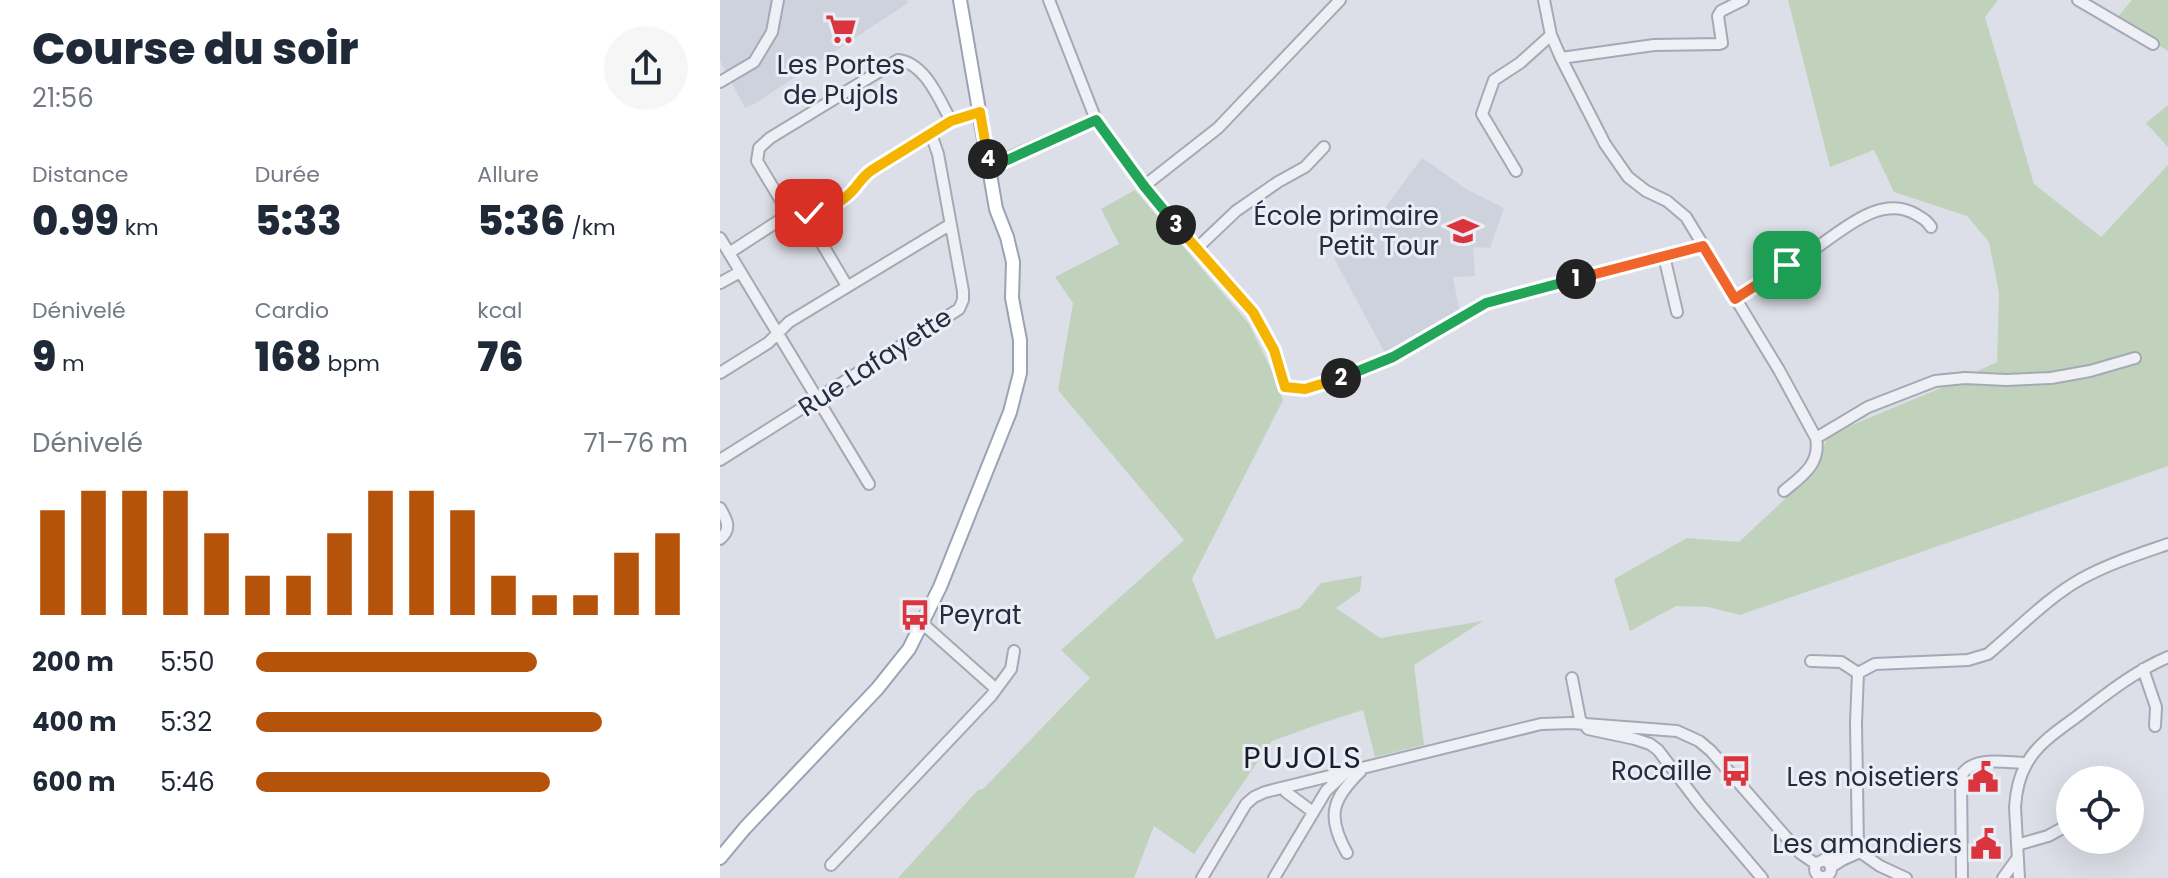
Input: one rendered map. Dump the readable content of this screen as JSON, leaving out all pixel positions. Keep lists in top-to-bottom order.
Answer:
{
  "streets": {
    "street": ["Rue Lafayette"]
  },
  "districts": ["PUJOLS"],
  "places": {
    "supermarket": ["Les Portes de Pujols"],
    "school or university": ["École primaire Petit Tour"],
    "bus stop": ["Peyrat", "Rocaille"],
    "public building": ["Les noisetiers", "Les amandiers"]
  },
  "page": {
    "heading": ["Course du soir", "21:56"],
    "stats": [
      ["Distance", "0.99 km"],
      ["Durée", "5:33"],
      ["Allure", "5:36 /km"],
      ["Dénivelé", "9 m"],
      ["Cardio", "168 bpm"],
      ["kcal", "76"]
    ],
    "pins": [
      "4",
      "3",
      "1",
      "2"
    ],
    "chart": ["Dénivelé", "71–76 m"],
    "list": [
      {
        "name": "200 m",
        "note": "5:50"
      },
      {
        "name": "400 m",
        "note": "5:32"
      },
      {
        "name": "600 m",
        "note": "5:46"
      }
    ]
  }
}
